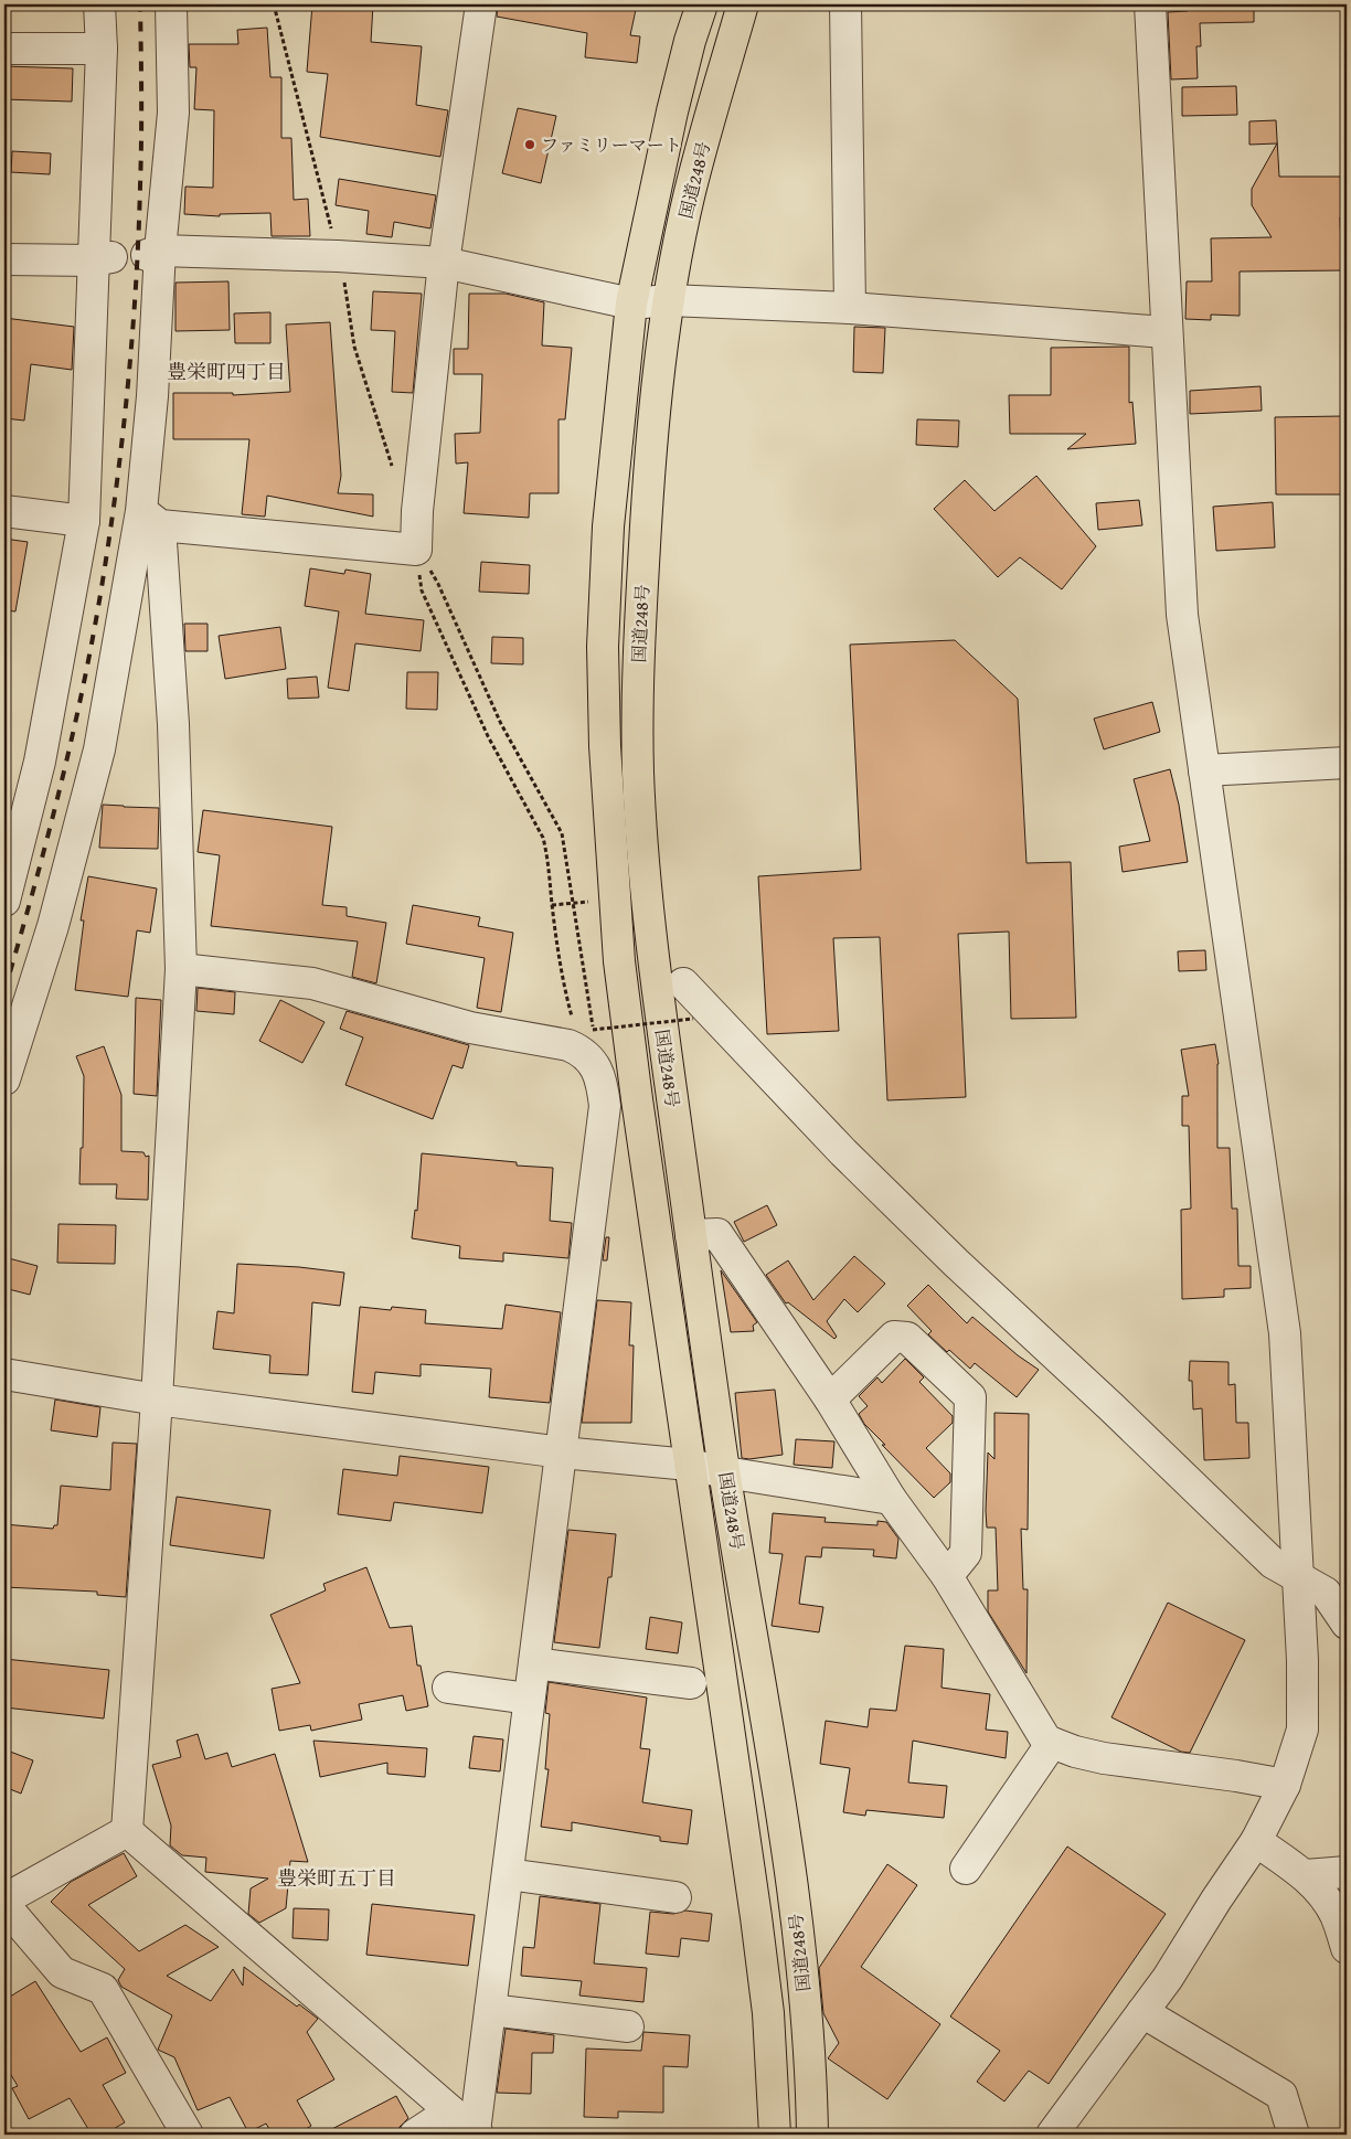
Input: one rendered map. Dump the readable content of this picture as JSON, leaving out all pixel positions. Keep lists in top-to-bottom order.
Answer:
{
  "streets": {
    "highway": ["国道248号"]
  },
  "districts": ["豊栄町四丁目", "豊栄町五丁目"],
  "places": ["ファミリーマート"]
}
